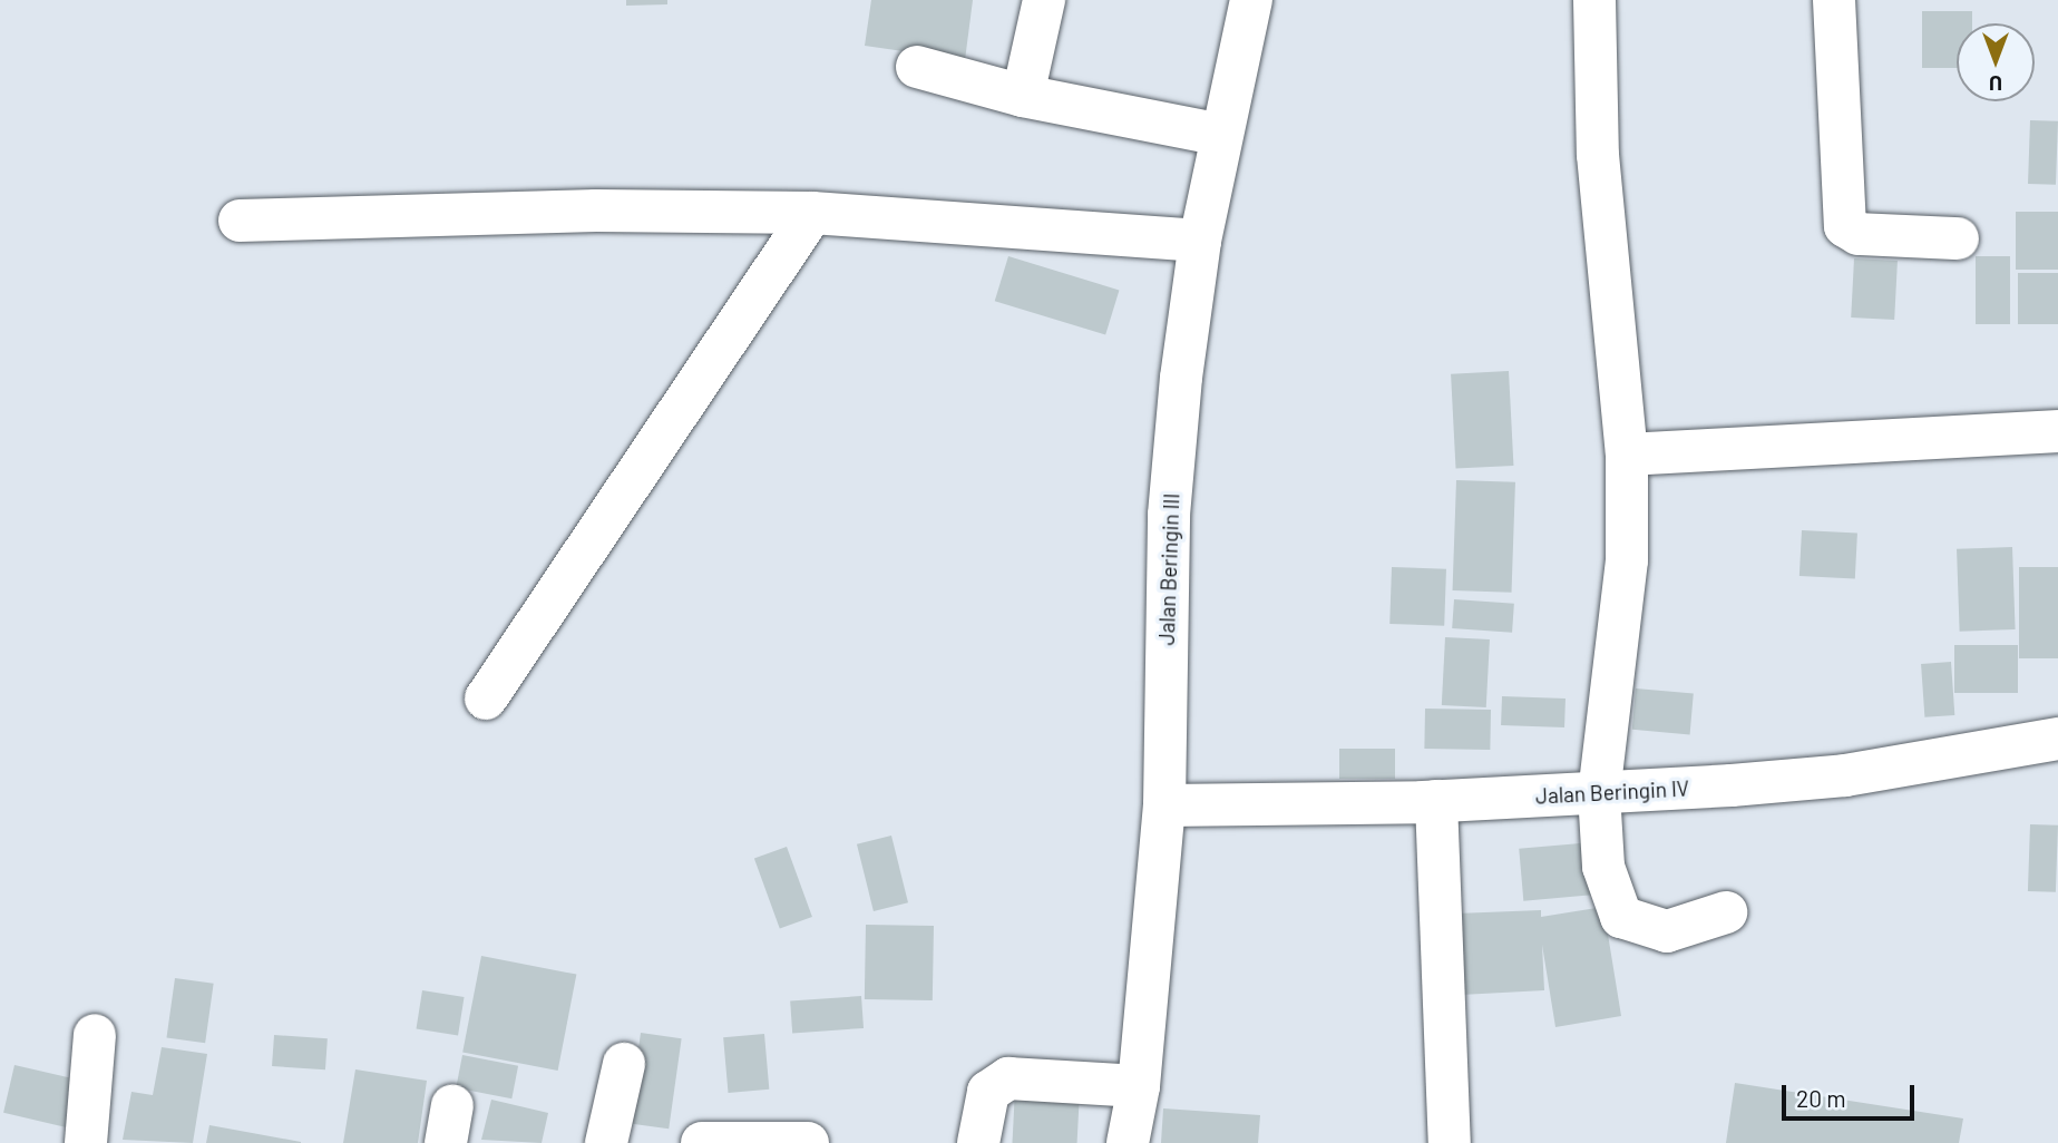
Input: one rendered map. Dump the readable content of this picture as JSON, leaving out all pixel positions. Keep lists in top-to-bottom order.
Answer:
{
  "streets": {
    "street": ["Jalan Beringin III", "Jalan Beringin IV"]
  },
  "crossings": [
    ["Jalan Beringin III", "Jalan Beringin IV"]
  ],
  "scale_bar": "20 m",
  "north": "bottom"
}
